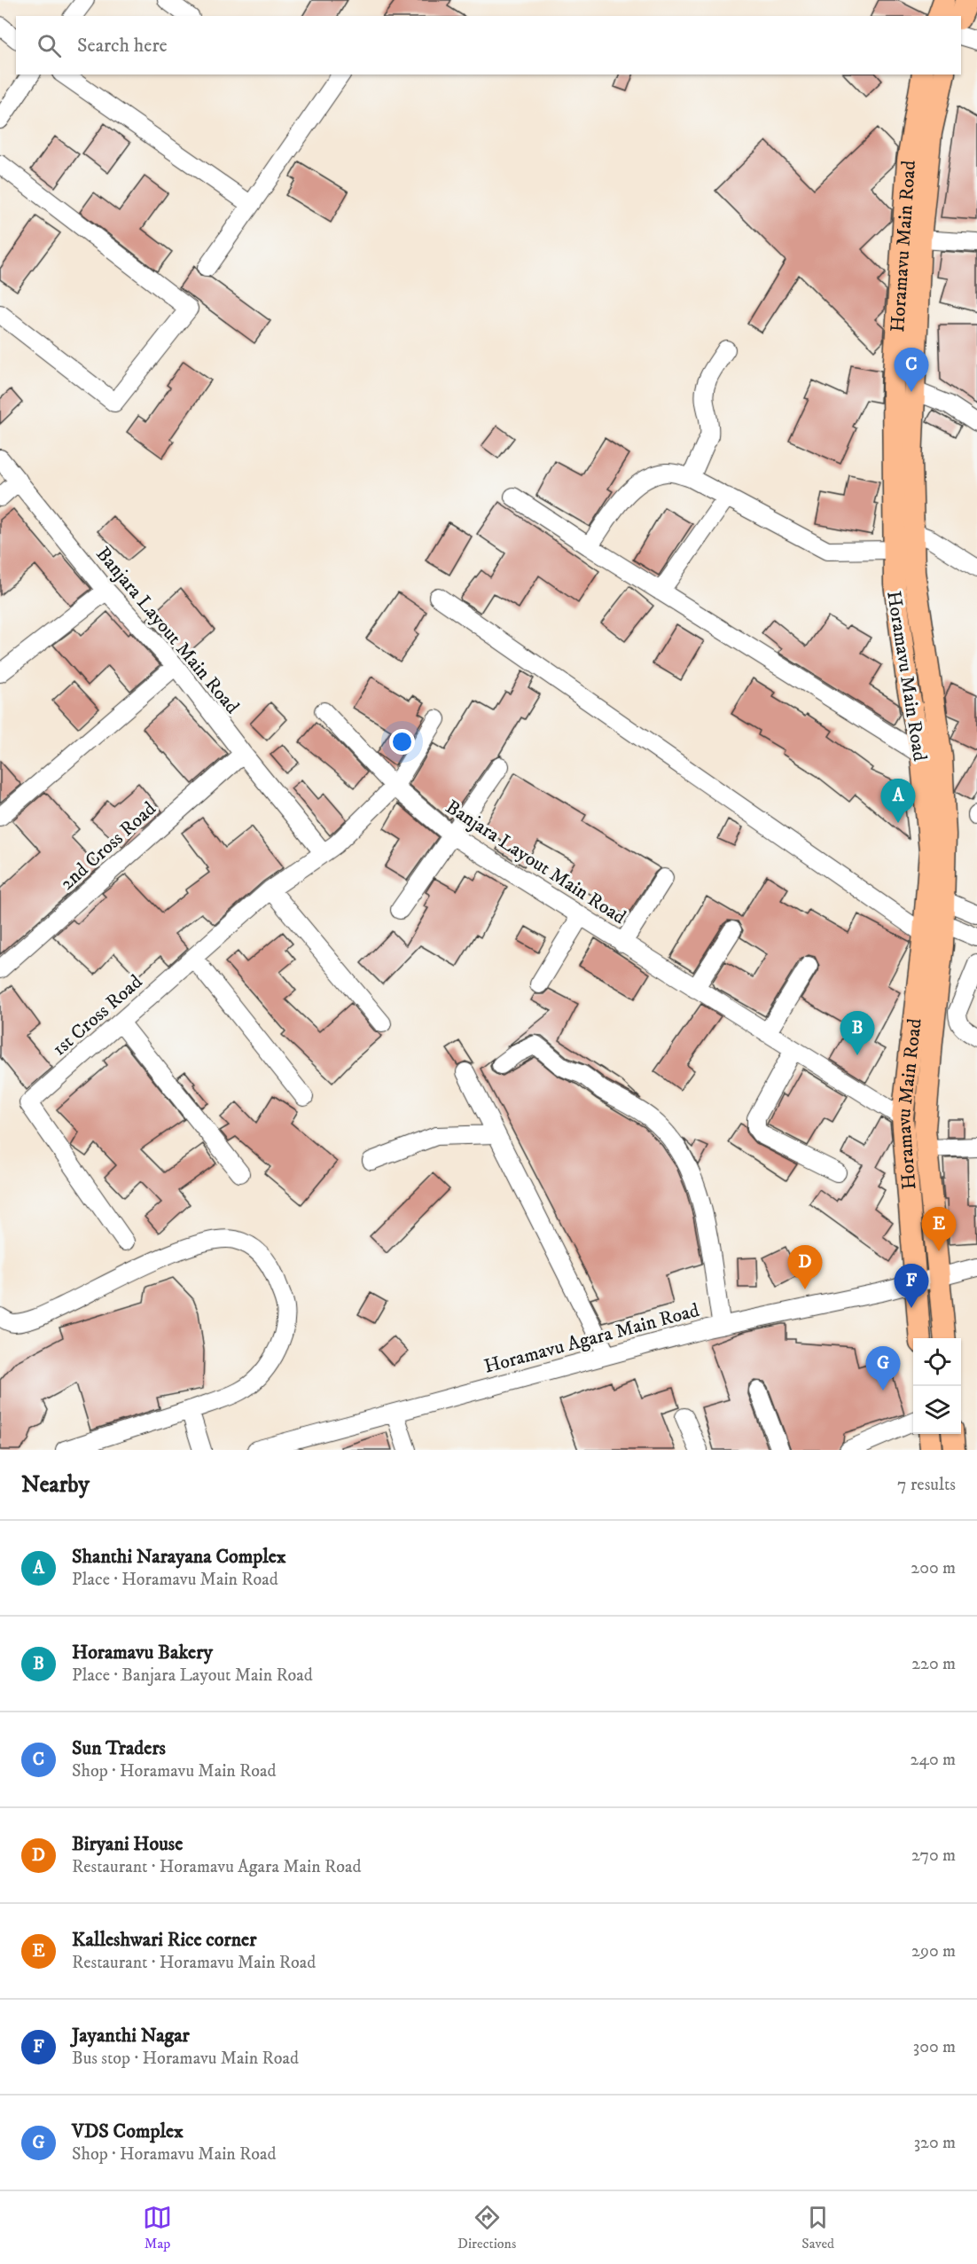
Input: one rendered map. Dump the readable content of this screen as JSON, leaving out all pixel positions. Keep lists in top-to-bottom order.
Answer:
{
  "streets": {
    "main road": ["Horamavu Main Road"],
    "street": [
      "Banjara Layout Main Road",
      "2nd Cross Road",
      "1st Cross Road",
      "Horamavu Agara Main Road"
    ]
  },
  "crossings": [
    ["Horamavu Main Road", "Banjara Layout Main Road"],
    ["Horamavu Main Road", "Horamavu Agara Main Road"],
    ["Banjara Layout Main Road", "2nd Cross Road"],
    ["Banjara Layout Main Road", "1st Cross Road"]
  ],
  "page": {
    "search": "Search here",
    "pins": [
      "C",
      "A",
      "B",
      "E",
      "D",
      "F",
      "G"
    ],
    "heading": ["Nearby", "7 results"],
    "list": [
      {
        "mark": "A",
        "name": "Shanthi Narayana Complex",
        "note": "Place · Horamavu Main Road",
        "value": "200 m"
      },
      {
        "mark": "B",
        "name": "Horamavu Bakery",
        "note": "Place · Banjara Layout Main Road",
        "value": "220 m"
      },
      {
        "mark": "C",
        "name": "Sun Traders",
        "note": "Shop · Horamavu Main Road",
        "value": "240 m"
      },
      {
        "mark": "D",
        "name": "Biryani House",
        "note": "Restaurant · Horamavu Agara Main Road",
        "value": "270 m"
      },
      {
        "mark": "E",
        "name": "Kalleshwari Rice corner",
        "note": "Restaurant · Horamavu Main Road",
        "value": "290 m"
      },
      {
        "mark": "F",
        "name": "Jayanthi Nagar",
        "note": "Bus stop · Horamavu Main Road",
        "value": "300 m"
      },
      {
        "mark": "G",
        "name": "VDS Complex",
        "note": "Shop · Horamavu Main Road",
        "value": "320 m"
      }
    ],
    "nav": ["Map", "Directions", "Saved"]
  }
}
